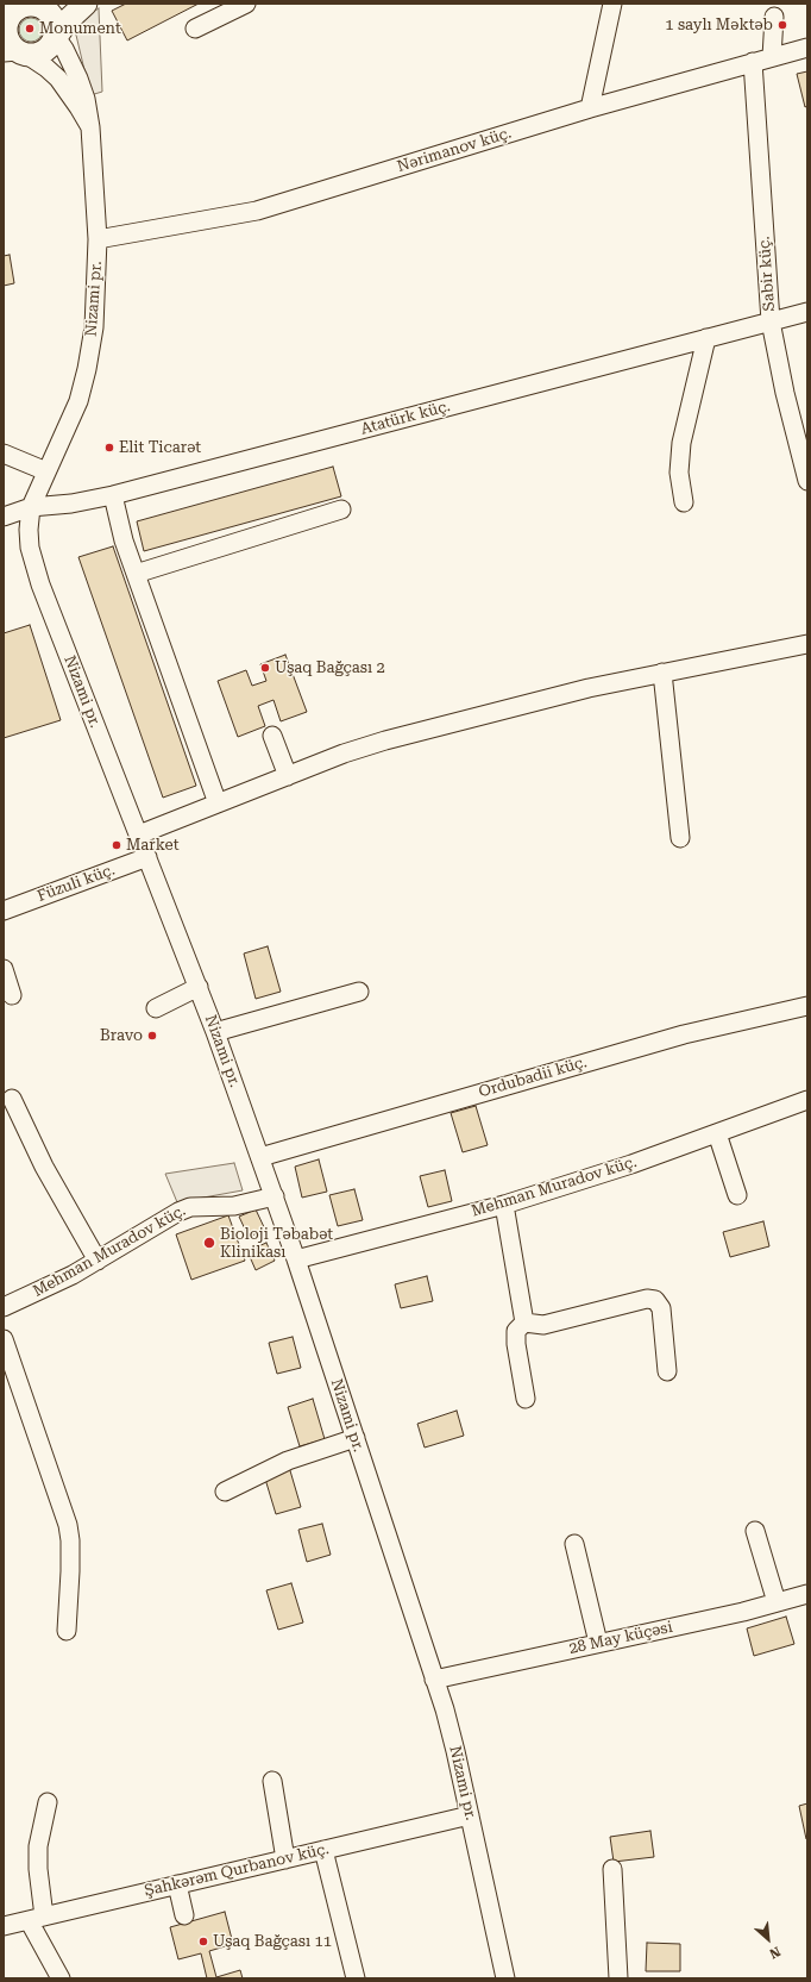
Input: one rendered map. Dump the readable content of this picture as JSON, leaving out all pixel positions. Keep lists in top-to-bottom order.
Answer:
{
  "streets": {
    "street": [
      "Nərimanov küç.",
      "Sabir küç.",
      "Nizami pr.",
      "Atatürk küç.",
      "Füzuli küç.",
      "Ordubadii küç.",
      "Mehman Muradov küç.",
      "28 May küçəsi",
      "Şahkərəm Qurbanov küç."
    ]
  },
  "crossings": [
    ["Nərimanov küç.", "Sabir küç."],
    ["Nərimanov küç.", "Nizami pr."],
    ["Sabir küç.", "Atatürk küç."],
    ["Nizami pr.", "Atatürk küç."],
    ["Nizami pr.", "Füzuli küç."],
    ["Nizami pr.", "Ordubadii küç."],
    ["Nizami pr.", "Mehman Muradov küç."],
    ["Nizami pr.", "28 May küçəsi"],
    ["Nizami pr.", "Şahkərəm Qurbanov küç."]
  ],
  "places": [
    "1 saylı Məktəb",
    "Monument",
    "Elit Ticarət",
    "Uşaq Bağçası 2",
    "Market",
    "Bravo",
    "Bioloji Təbabət Klinikası",
    "Uşaq Bağçası 11"
  ],
  "north": "bottom right"
}
